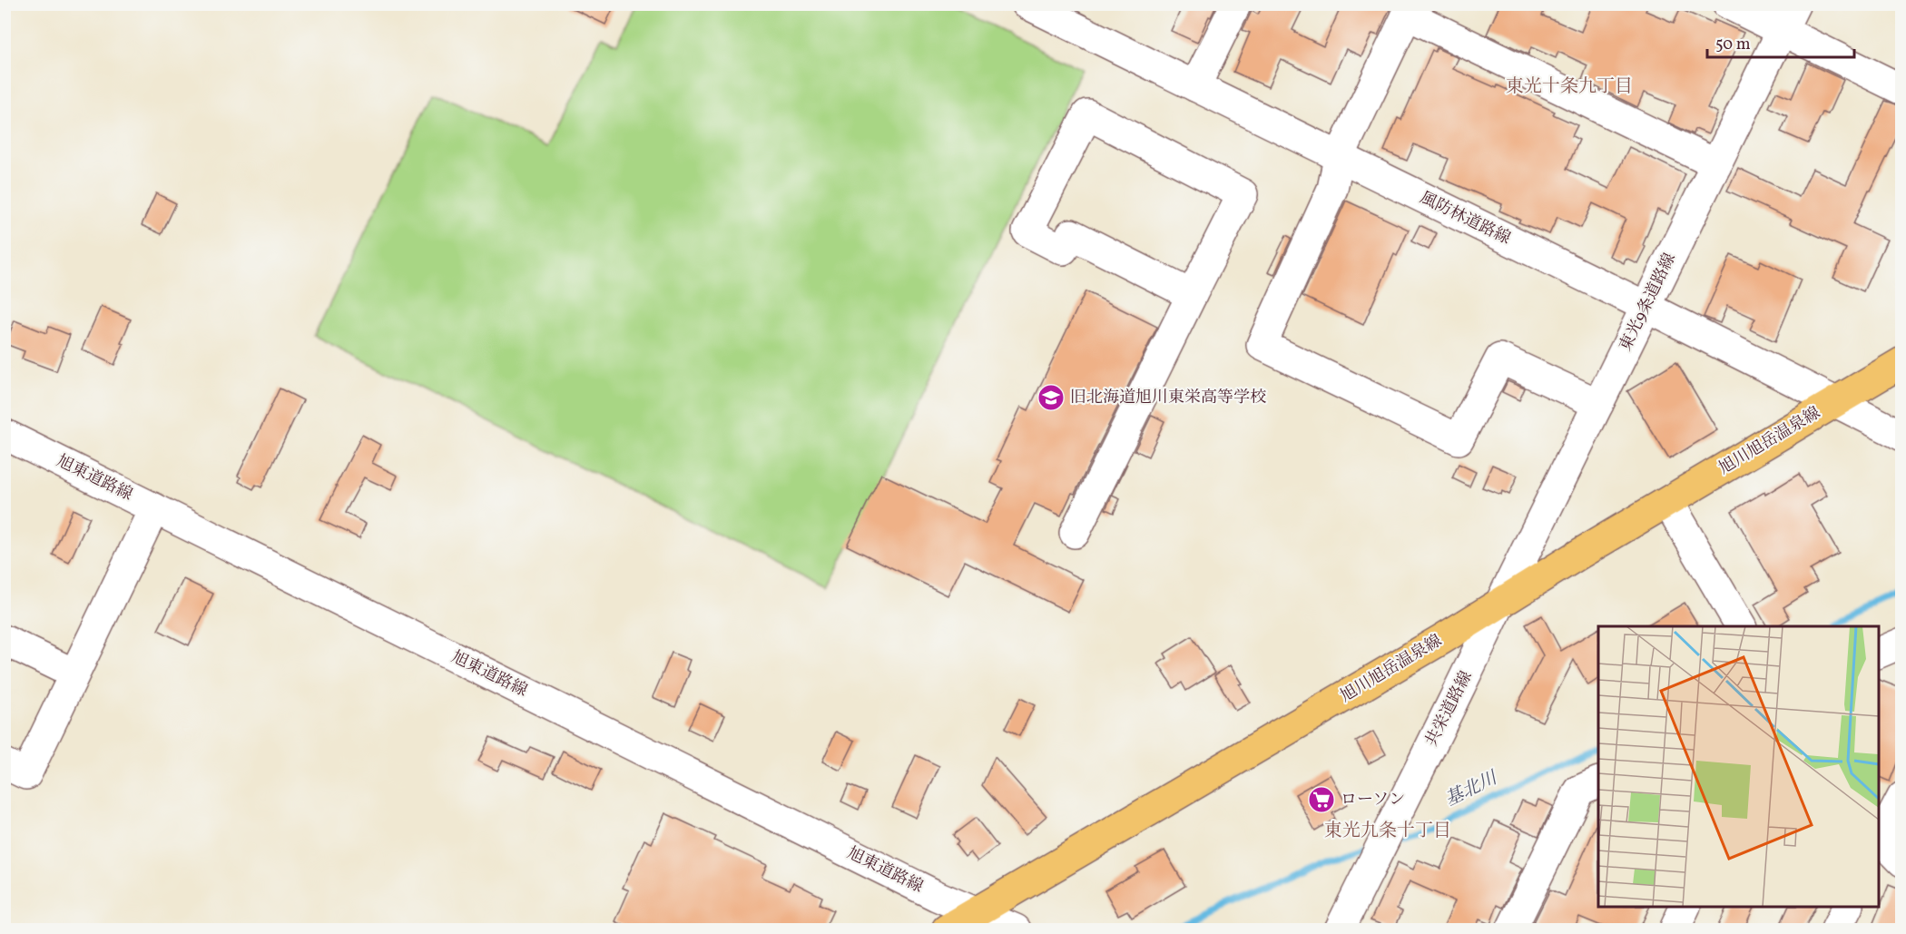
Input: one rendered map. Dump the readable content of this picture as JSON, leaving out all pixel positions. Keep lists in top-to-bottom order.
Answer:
{
  "streets": {
    "main road": ["旭川旭岳温泉線"],
    "street": [
      "風防林道路線",
      "東光9条道路線",
      "旭東道路線",
      "共栄道路線"
    ]
  },
  "crossings": [
    ["風防林道路線", "東光9条道路線"],
    ["風防林道路線", "旭川旭岳温泉線"],
    ["東光9条道路線", "旭川旭岳温泉線"],
    ["東光9条道路線", "共栄道路線"],
    ["旭川旭岳温泉線", "旭東道路線"],
    ["旭川旭岳温泉線", "共栄道路線"]
  ],
  "districts": ["東光十条九丁目", "東光九条十丁目"],
  "water": ["基北川"],
  "places": {
    "school or university": ["旧北海道旭川東栄高等学校"],
    "supermarket": ["ローソン"]
  },
  "scale_bar": "50 m"
}
